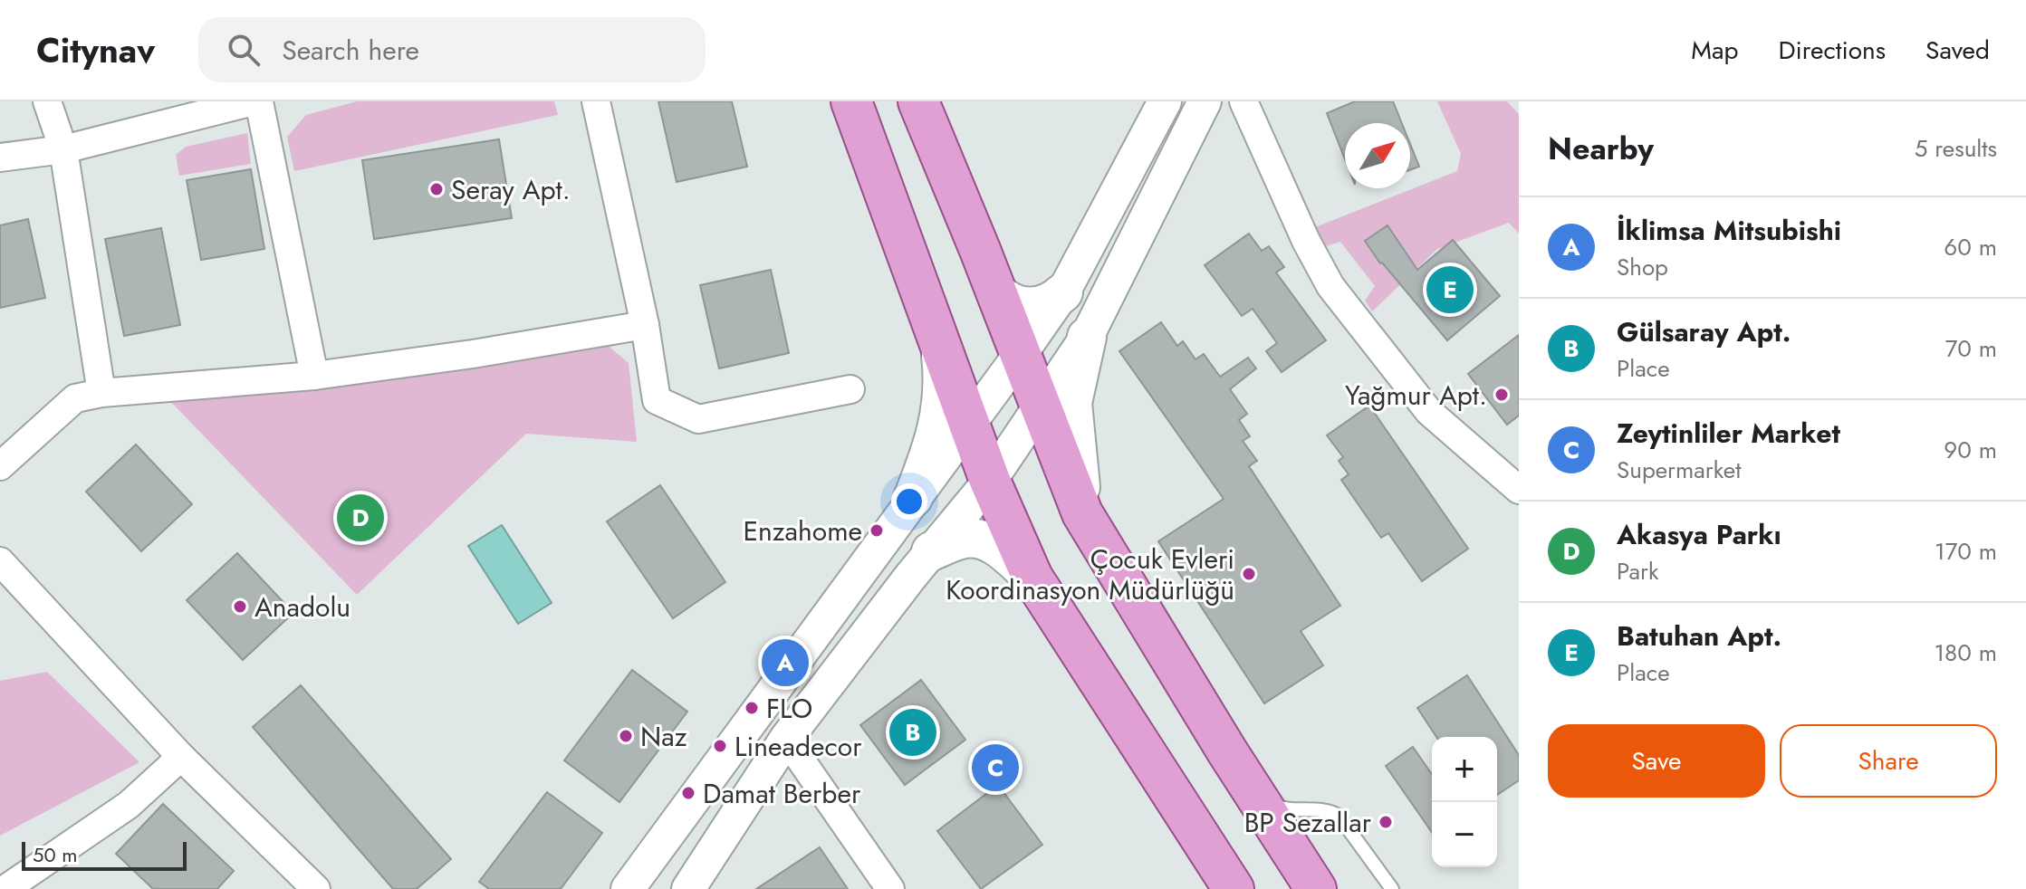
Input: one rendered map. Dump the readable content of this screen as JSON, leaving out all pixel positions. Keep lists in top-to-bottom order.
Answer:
{
  "places": [
    "Seray Apt.",
    "Yağmur Apt.",
    "Enzahome",
    "Çocuk Evleri Koordinasyon Müdürlüğü",
    "Anadolu",
    "FLO",
    "Naz",
    "Lineadecor",
    "Damat Berber",
    "BP Sezallar"
  ],
  "scale_bar": "50 m",
  "north": "top right",
  "page": {
    "header": "Citynav",
    "search": "Search here",
    "nav": ["Map", "Directions", "Saved"],
    "heading": ["Nearby", "5 results"],
    "list": [
      {
        "mark": "A",
        "name": "İklimsa Mitsubishi",
        "note": "Shop",
        "value": "60 m"
      },
      {
        "mark": "B",
        "name": "Gülsaray Apt.",
        "note": "Place",
        "value": "70 m"
      },
      {
        "mark": "C",
        "name": "Zeytinliler Market",
        "note": "Supermarket",
        "value": "90 m"
      },
      {
        "mark": "D",
        "name": "Akasya Parkı",
        "note": "Park",
        "value": "170 m"
      },
      {
        "mark": "E",
        "name": "Batuhan Apt.",
        "note": "Place",
        "value": "180 m"
      }
    ],
    "pins": [
      "E",
      "D",
      "A",
      "B",
      "C"
    ],
    "buttons": ["Save", "Share"],
    "map_buttons": ["+", "−"],
    "scale": "50 m"
  }
}
